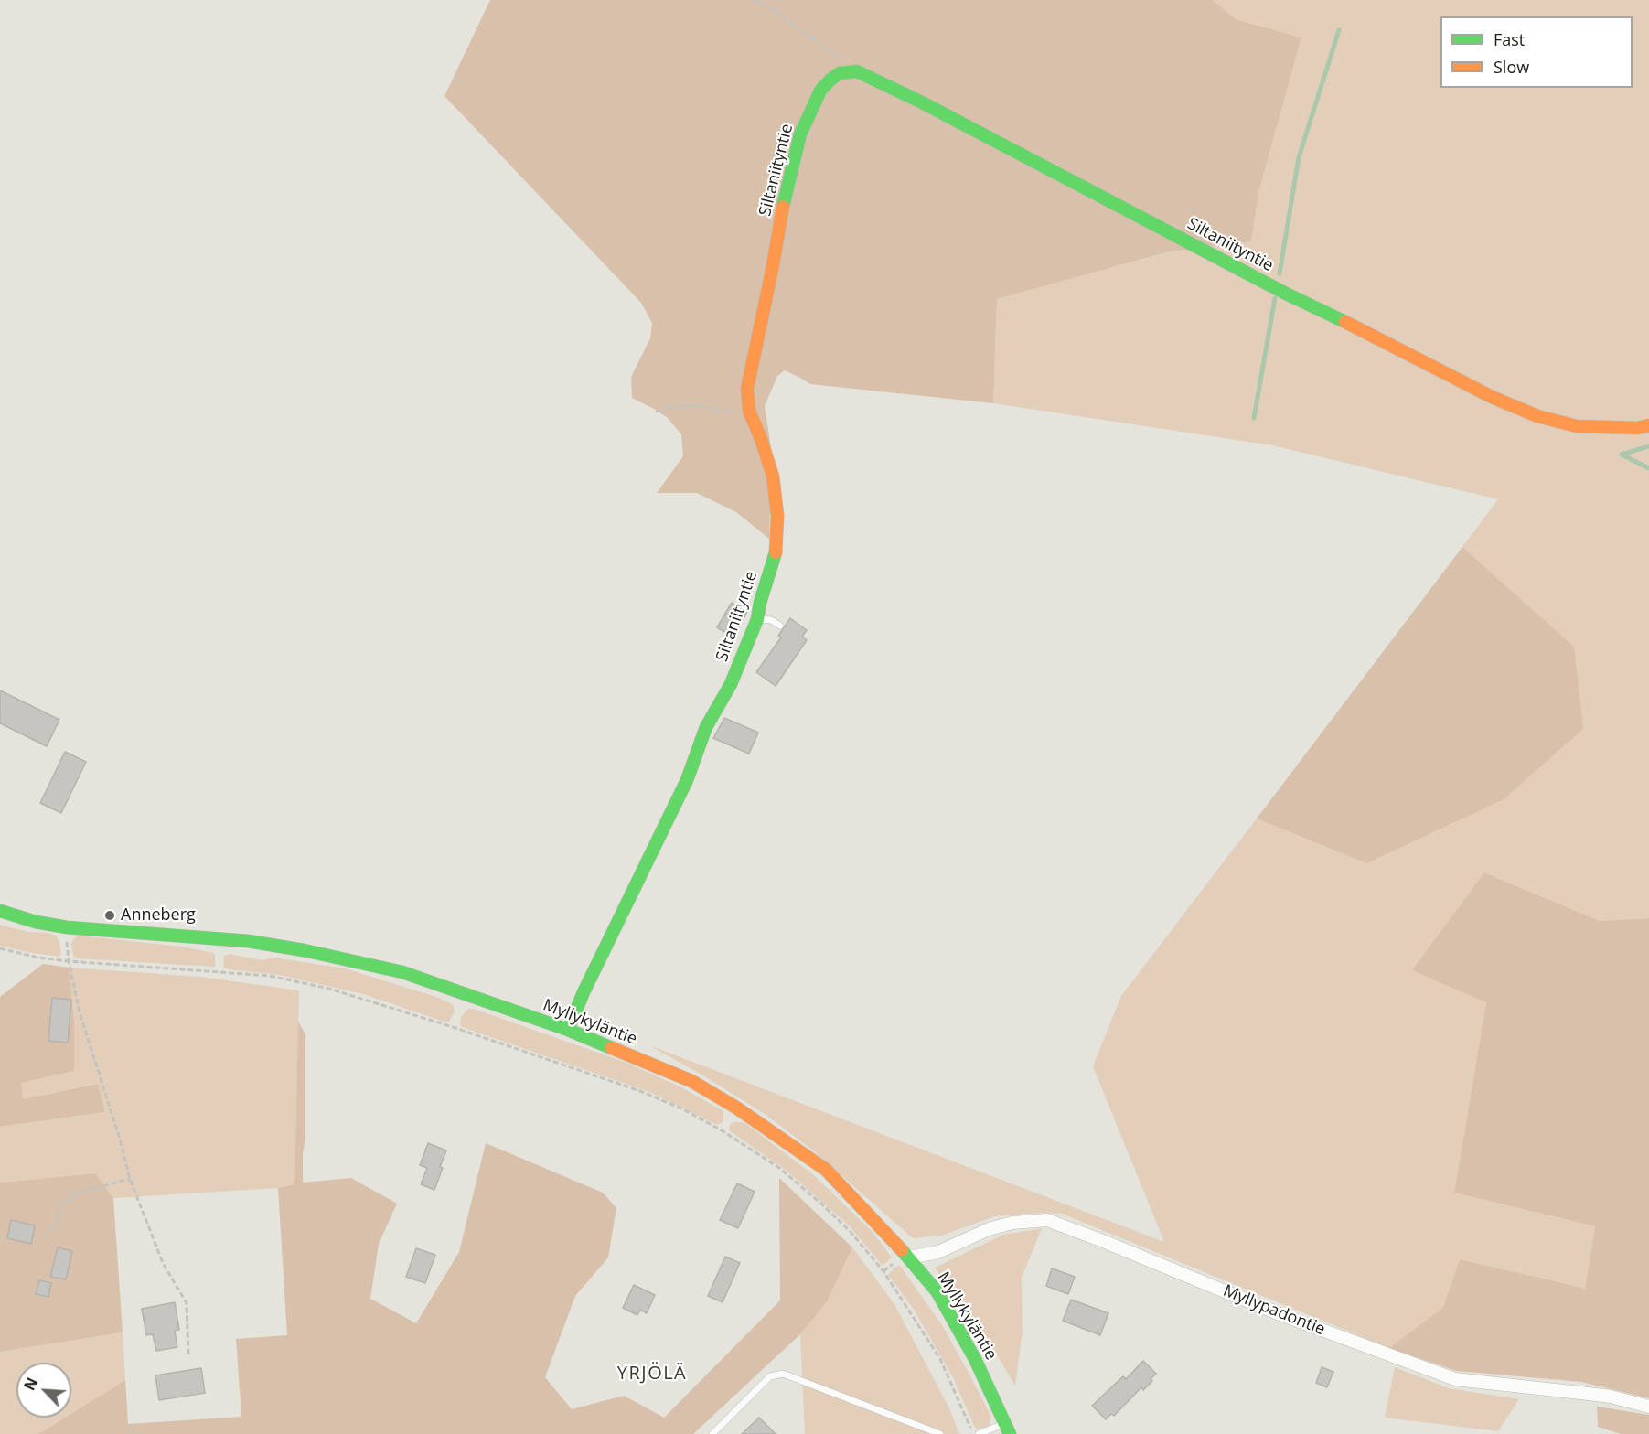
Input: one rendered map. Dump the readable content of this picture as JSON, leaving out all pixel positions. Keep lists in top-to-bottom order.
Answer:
{
  "streets": {
    "street": ["Siltaniityntie", "Myllykyläntie", "Myllypadontie"]
  },
  "crossings": [
    ["Siltaniityntie", "Myllykyläntie"],
    ["Myllykyläntie", "Myllypadontie"]
  ],
  "districts": ["YRJÖLÄ"],
  "places": ["Anneberg"],
  "legend": ["Fast", "Slow"],
  "north": "top left"
}
